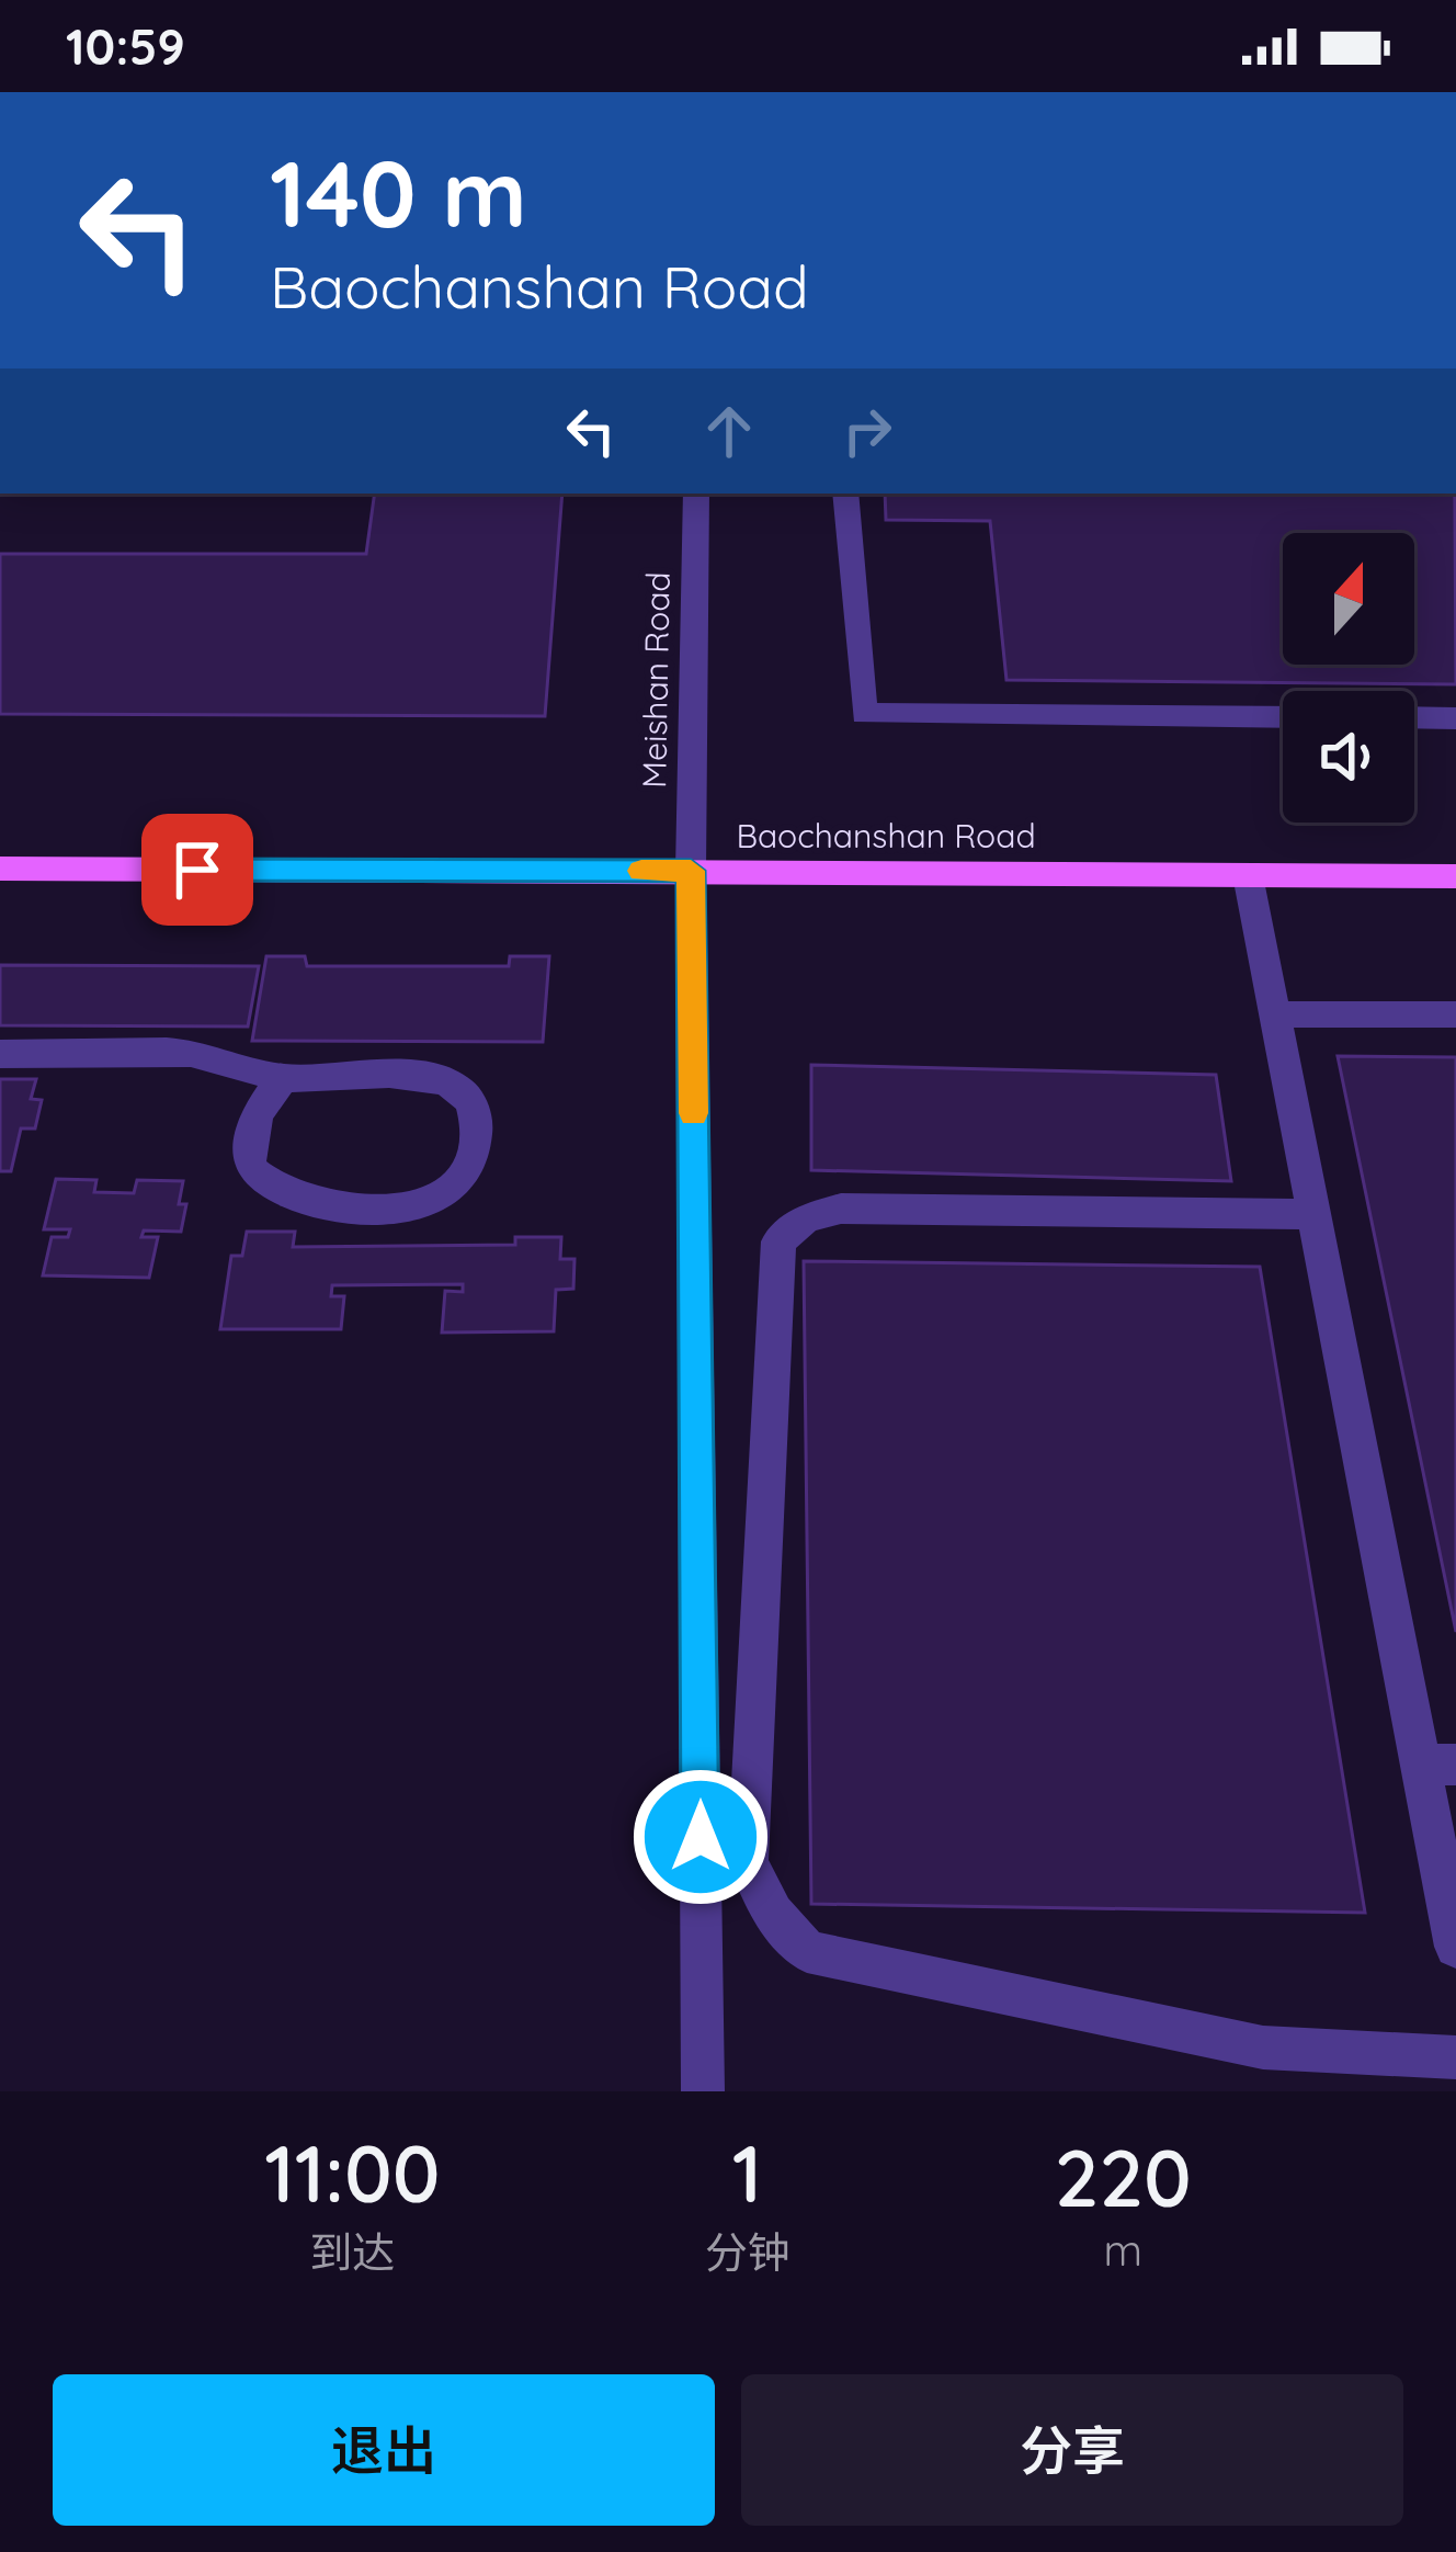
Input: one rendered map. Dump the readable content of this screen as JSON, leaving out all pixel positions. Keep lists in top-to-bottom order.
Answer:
{
  "streets": {
    "main road": ["Baochanshan Road"],
    "street": ["Meishan Road"]
  },
  "crossings": [
    ["Meishan Road", "Baochanshan Road"]
  ],
  "north": "top",
  "page": {
    "status": "10:59",
    "turn": ["140 m", "Baochanshan Road"],
    "eta": [
      "11:00",
      "到达",
      "1",
      "分钟",
      "220",
      "m"
    ],
    "buttons": ["退出", "分享"]
  }
}
